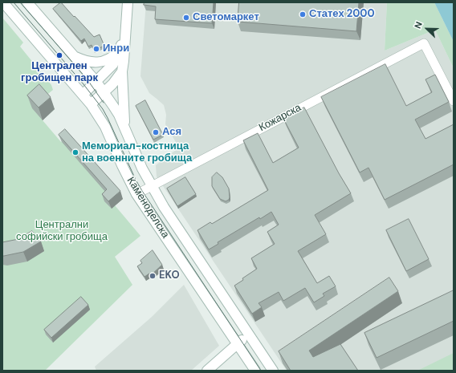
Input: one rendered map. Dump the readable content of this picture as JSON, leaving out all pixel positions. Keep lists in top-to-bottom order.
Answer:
{
  "streets": {
    "street": ["Кожарска", "Каменоделска"]
  },
  "crossings": [
    ["Кожарска", "Каменоделска"]
  ],
  "parks": ["Централни софийски гробища"],
  "places": [
    "Статех 2000",
    "Светомаркет",
    "Инри",
    "Централен гробищен парк",
    "Ася",
    "Мемориал-костница на военните гробища",
    "EKO"
  ],
  "north": "top left"
}
